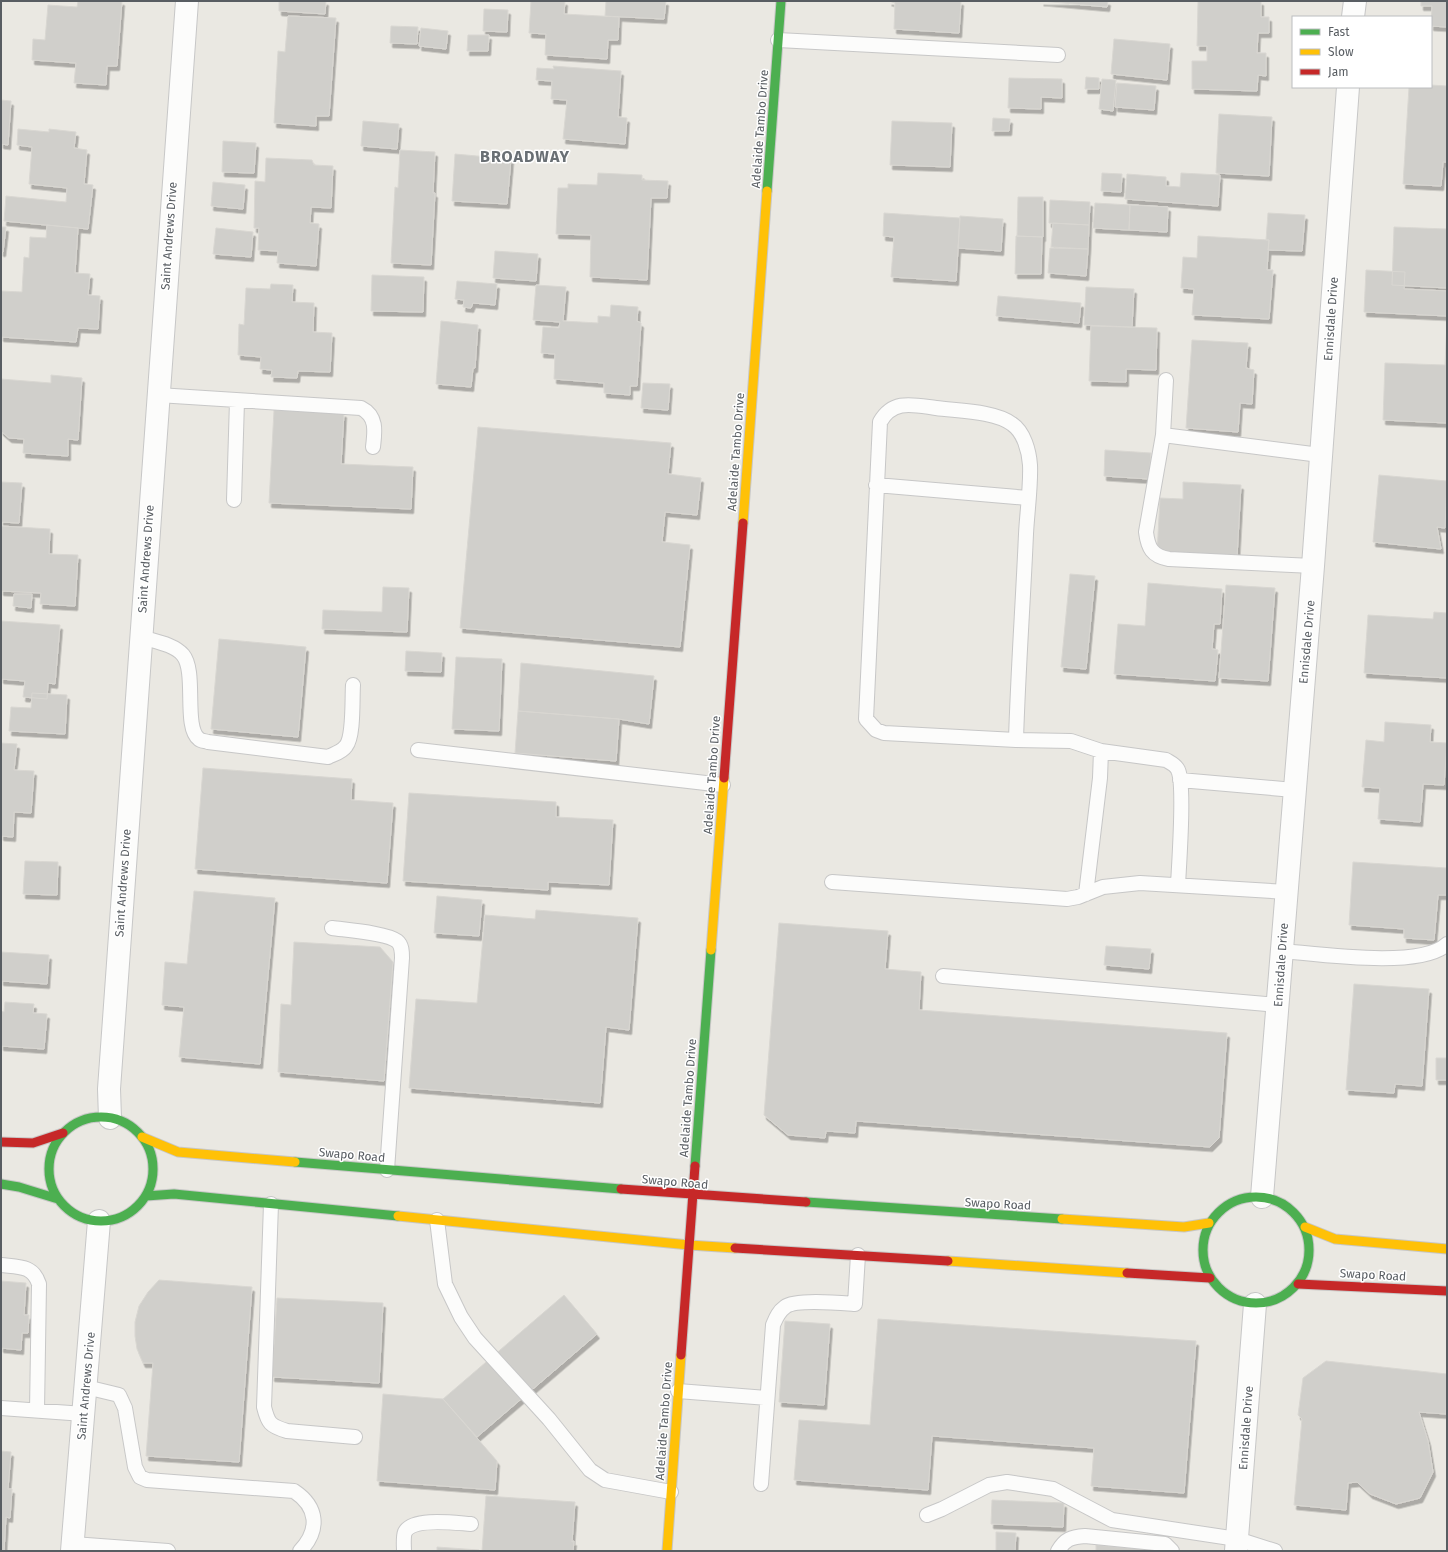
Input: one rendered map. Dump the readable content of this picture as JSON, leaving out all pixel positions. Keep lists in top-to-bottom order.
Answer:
{
  "streets": {
    "street": [
      "Adelaide Tambo Drive",
      "Saint Andrews Drive",
      "Ennisdale Drive",
      "Swapo Road"
    ]
  },
  "crossings": [
    ["Adelaide Tambo Drive", "Swapo Road"],
    ["Saint Andrews Drive", "Swapo Road"],
    ["Ennisdale Drive", "Swapo Road"]
  ],
  "districts": ["BROADWAY"],
  "legend": ["Fast", "Slow", "Jam"]
}
